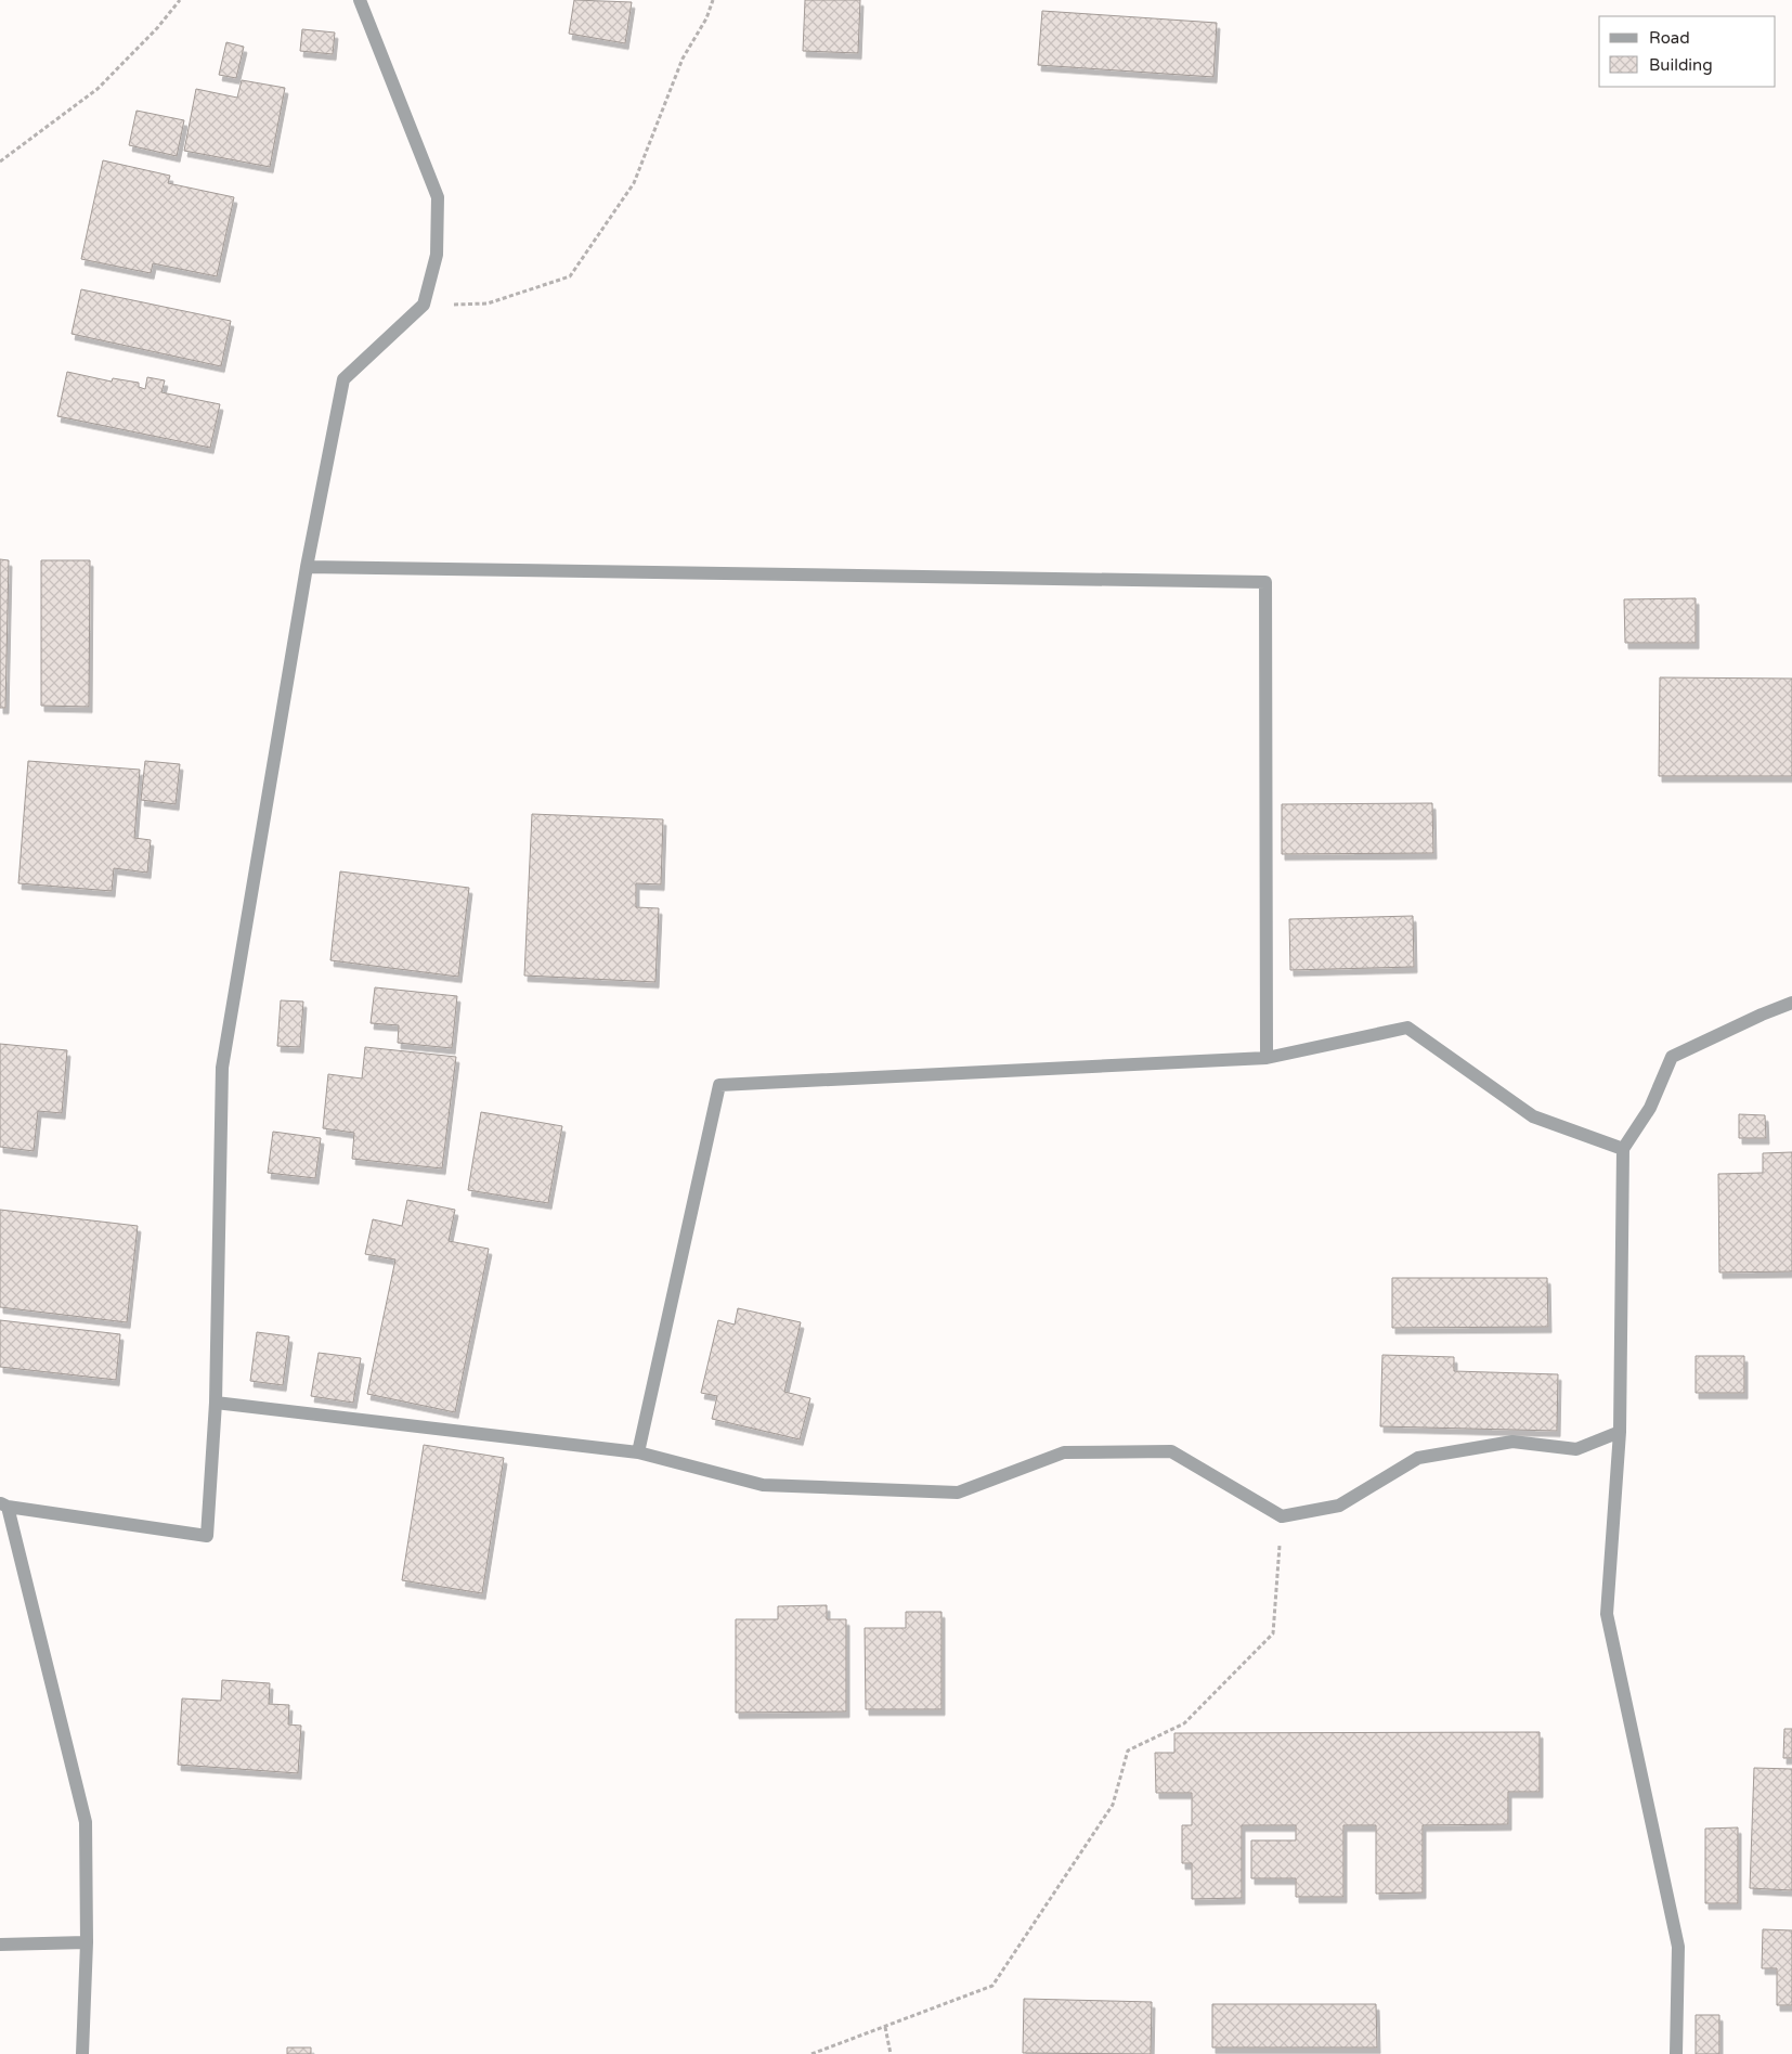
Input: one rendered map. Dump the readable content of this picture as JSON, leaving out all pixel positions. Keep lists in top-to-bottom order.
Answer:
{
  "legend": ["Road", "Building"]
}
